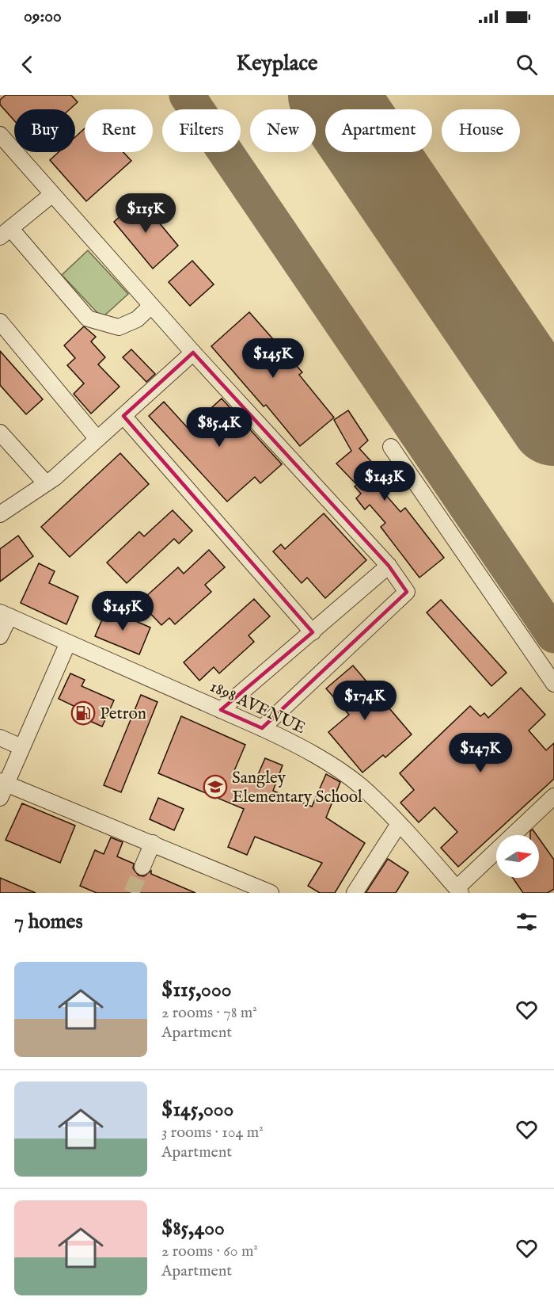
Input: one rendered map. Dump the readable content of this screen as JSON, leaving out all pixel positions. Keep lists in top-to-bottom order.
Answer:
{
  "streets": {
    "street": ["1898 AVENUE"]
  },
  "places": {
    "fuel station": ["Petron"],
    "school or university": ["Sangley Elementary School"]
  },
  "north": "right",
  "page": {
    "status": "09:00",
    "header": "Keyplace",
    "chip": [
      "Buy",
      "Rent",
      "Filters",
      "New",
      "Apartment",
      "House"
    ],
    "price": [
      "$115K",
      "$145K",
      "$85.4K",
      "$143K",
      "$145K",
      "$174K",
      "$147K"
    ],
    "heading": "7 homes",
    "list": [
      {
        "name": "$115,000",
        "note": "2 rooms · 78 m² · Apartment"
      },
      {
        "name": "$145,000",
        "note": "3 rooms · 104 m² · Apartment"
      },
      {
        "name": "$85,400",
        "note": "2 rooms · 60 m² · Apartment"
      }
    ]
  }
}
